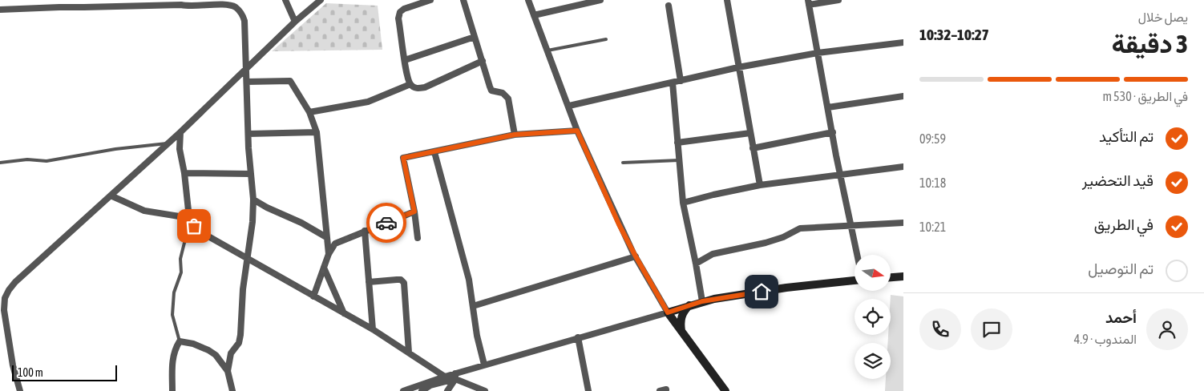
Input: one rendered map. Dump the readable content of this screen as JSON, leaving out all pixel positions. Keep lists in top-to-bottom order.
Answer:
{
  "scale_bar": "100 m",
  "north": "right",
  "page": {
    "heading": ["3 دقيقة", "يصل خلال", "10:27–10:32"],
    "panel": ["أحمد", "المندوب · 4.9"],
    "bar": "في الطريق · 530 m",
    "list": [
      ["تم التأكيد", "09:59"],
      ["قيد التحضير", "10:18"],
      ["في الطريق", "10:21"],
      "تم التوصيل"
    ],
    "scale": "100 m"
  }
}
